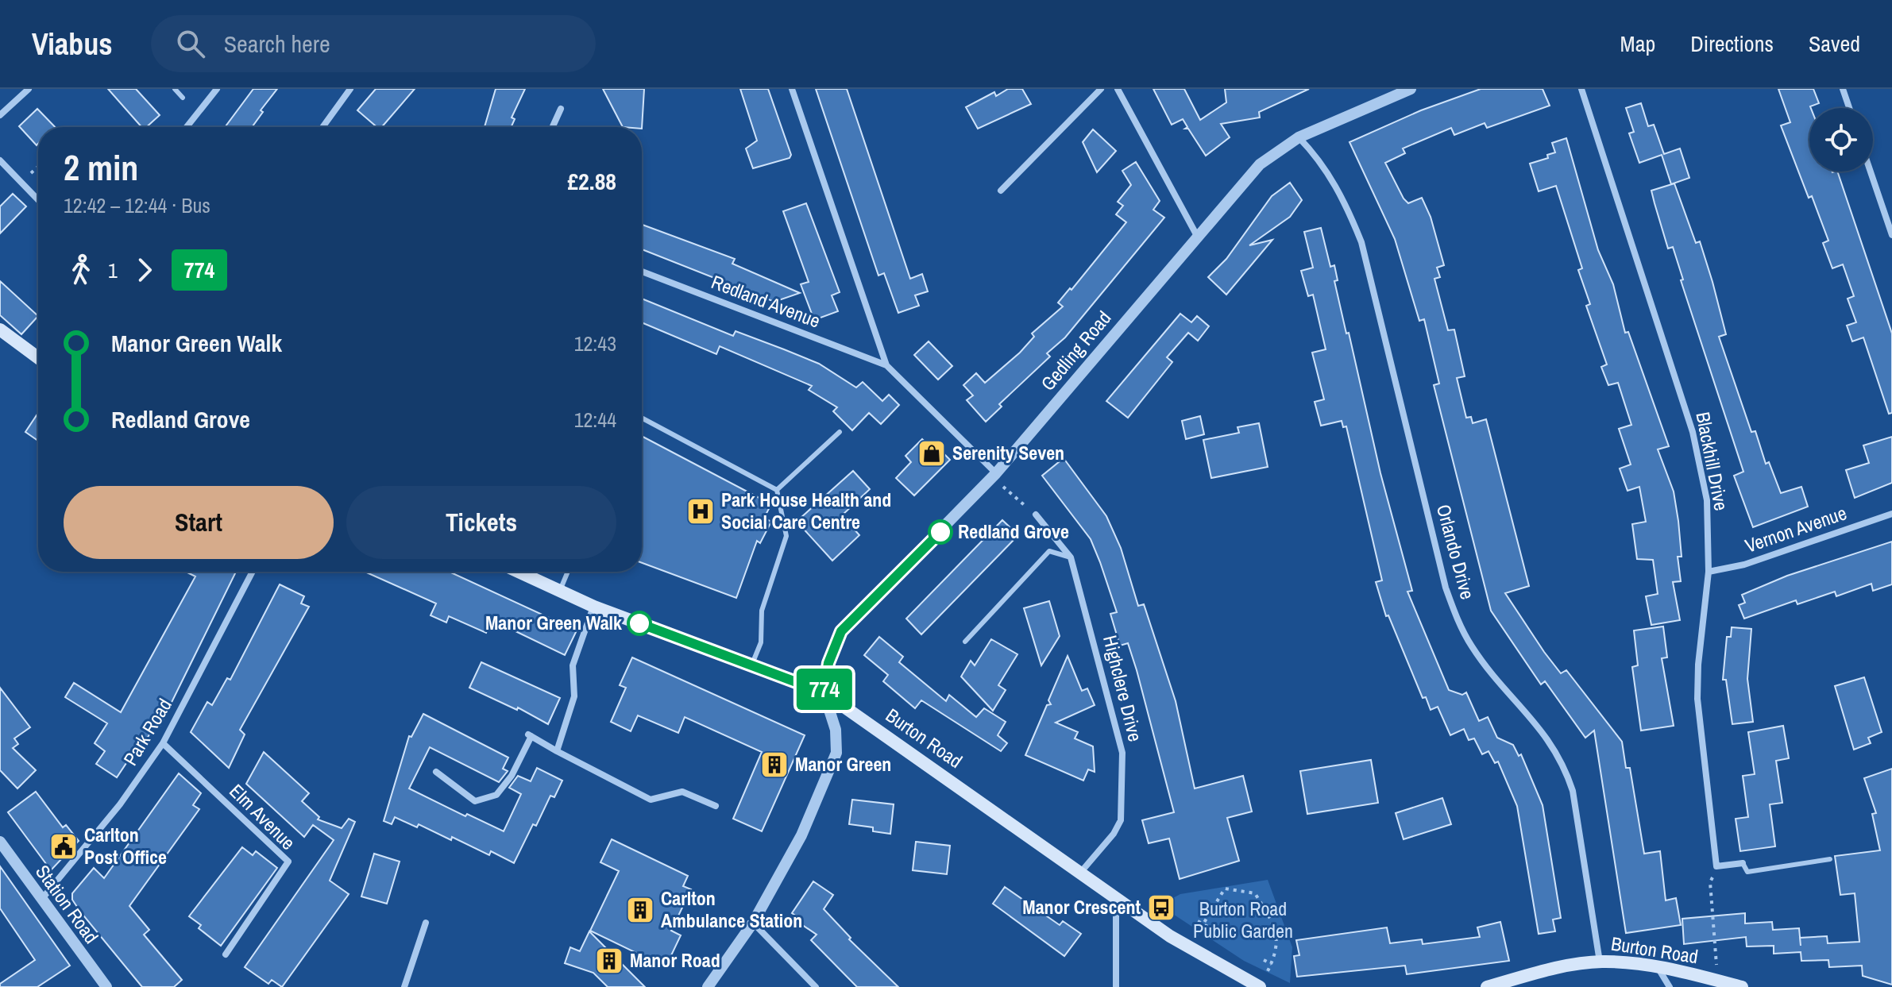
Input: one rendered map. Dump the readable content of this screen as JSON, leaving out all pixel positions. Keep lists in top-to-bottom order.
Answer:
{
  "streets": {
    "main road": ["Burton Road"],
    "street": [
      "Redland Avenue",
      "Gedling Road",
      "Blackhill Drive",
      "Vernon Avenue",
      "Orlando Drive",
      "Highclere Drive",
      "Park Road",
      "Elm Avenue",
      "Station Road"
    ]
  },
  "crossings": [
    ["Gedling Road", "Orlando Drive"],
    ["Gedling Road", "Burton Road"],
    ["Blackhill Drive", "Vernon Avenue"],
    ["Orlando Drive", "Burton Road"],
    ["Highclere Drive", "Burton Road"],
    ["Park Road", "Elm Avenue"],
    ["Park Road", "Station Road"]
  ],
  "parks": ["Burton Road Public Garden"],
  "places": {
    "shop": ["Serenity Seven"],
    "hospital": ["Park House Health and Social Care Centre"],
    "other": ["Redland Grove", "Manor Green Walk"],
    "building": ["Manor Green", "Carlton Ambulance Station", "Manor Road"],
    "public building": ["Carlton Post Office"],
    "bus stop": ["Manor Crescent"]
  },
  "lines": ["bus line 774"],
  "page": {
    "header": "Viabus",
    "search": "Search here",
    "nav": ["Map", "Directions", "Saved"],
    "on_map": "774",
    "heading": ["2 min", "12:42 – 12:44 · Bus", "£2.88"],
    "legs": ["1", "774"],
    "list": [
      {
        "name": "Manor Green Walk",
        "value": "12:43"
      },
      {
        "name": "Redland Grove",
        "value": "12:44"
      }
    ],
    "buttons": ["Start", "Tickets"]
  }
}
